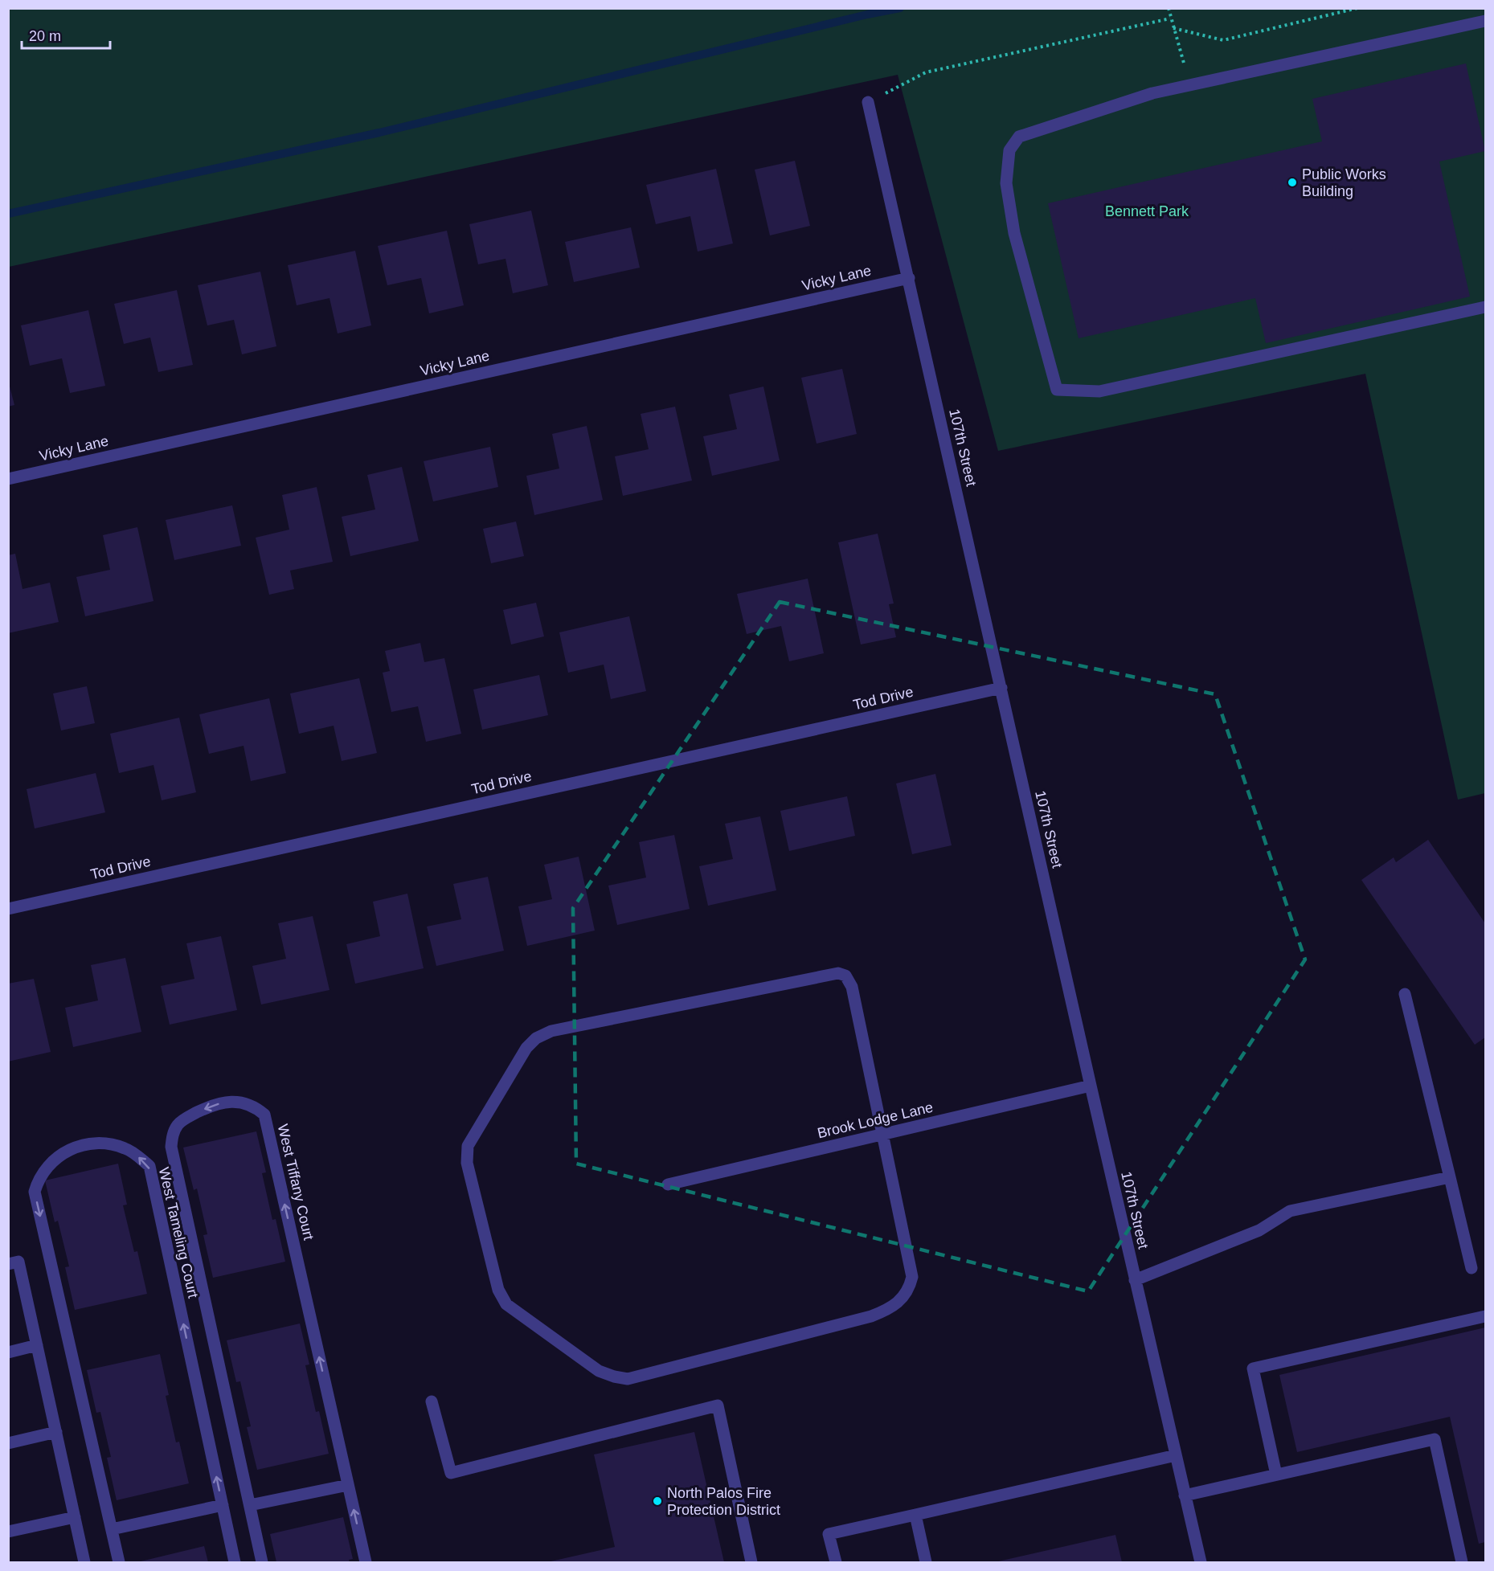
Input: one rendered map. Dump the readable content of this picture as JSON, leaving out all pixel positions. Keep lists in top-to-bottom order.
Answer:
{
  "streets": {
    "street": [
      "Vicky Lane",
      "107th Street",
      "Tod Drive",
      "Brook Lodge Lane",
      "West Tiffany Court",
      "West Tameling Court"
    ]
  },
  "crossings": [
    ["Vicky Lane", "107th Street"],
    ["107th Street", "Tod Drive"],
    ["107th Street", "Brook Lodge Lane"]
  ],
  "parks": ["Bennett Park"],
  "places": ["Public Works Building", "North Palos Fire Protection District"],
  "scale_bar": "20 m"
}
